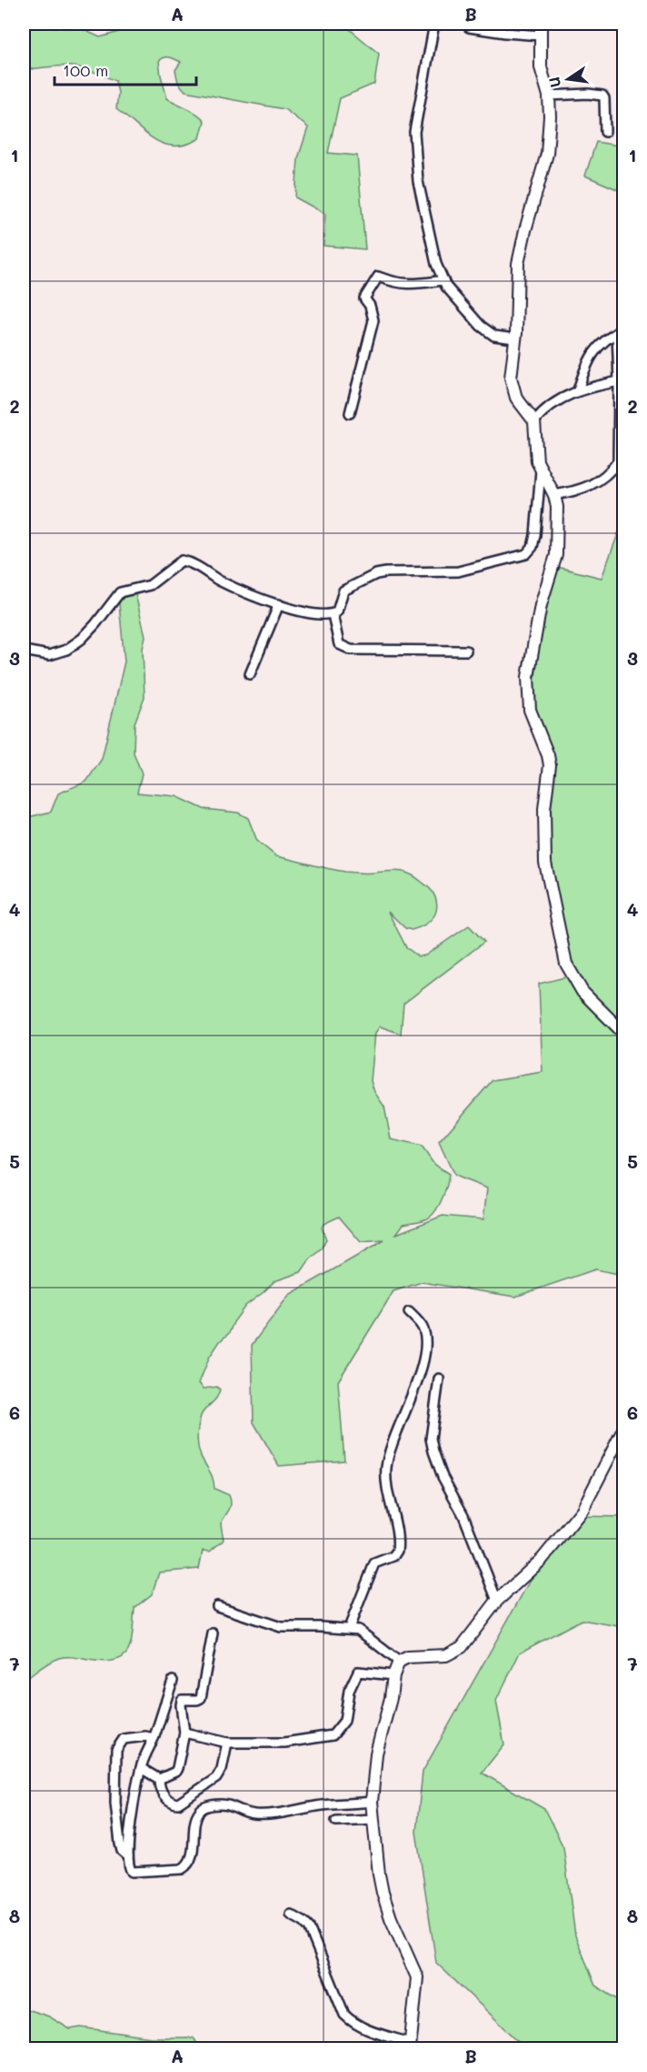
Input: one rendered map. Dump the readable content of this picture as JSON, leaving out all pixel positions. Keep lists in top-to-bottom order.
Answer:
{
  "scale_bar": "100 m",
  "north": "left",
  "grid": {
    "columns": ["A", "B"],
    "rows": [
      "1",
      "2",
      "3",
      "4",
      "5",
      "6",
      "7",
      "8"
    ]
  }
}
